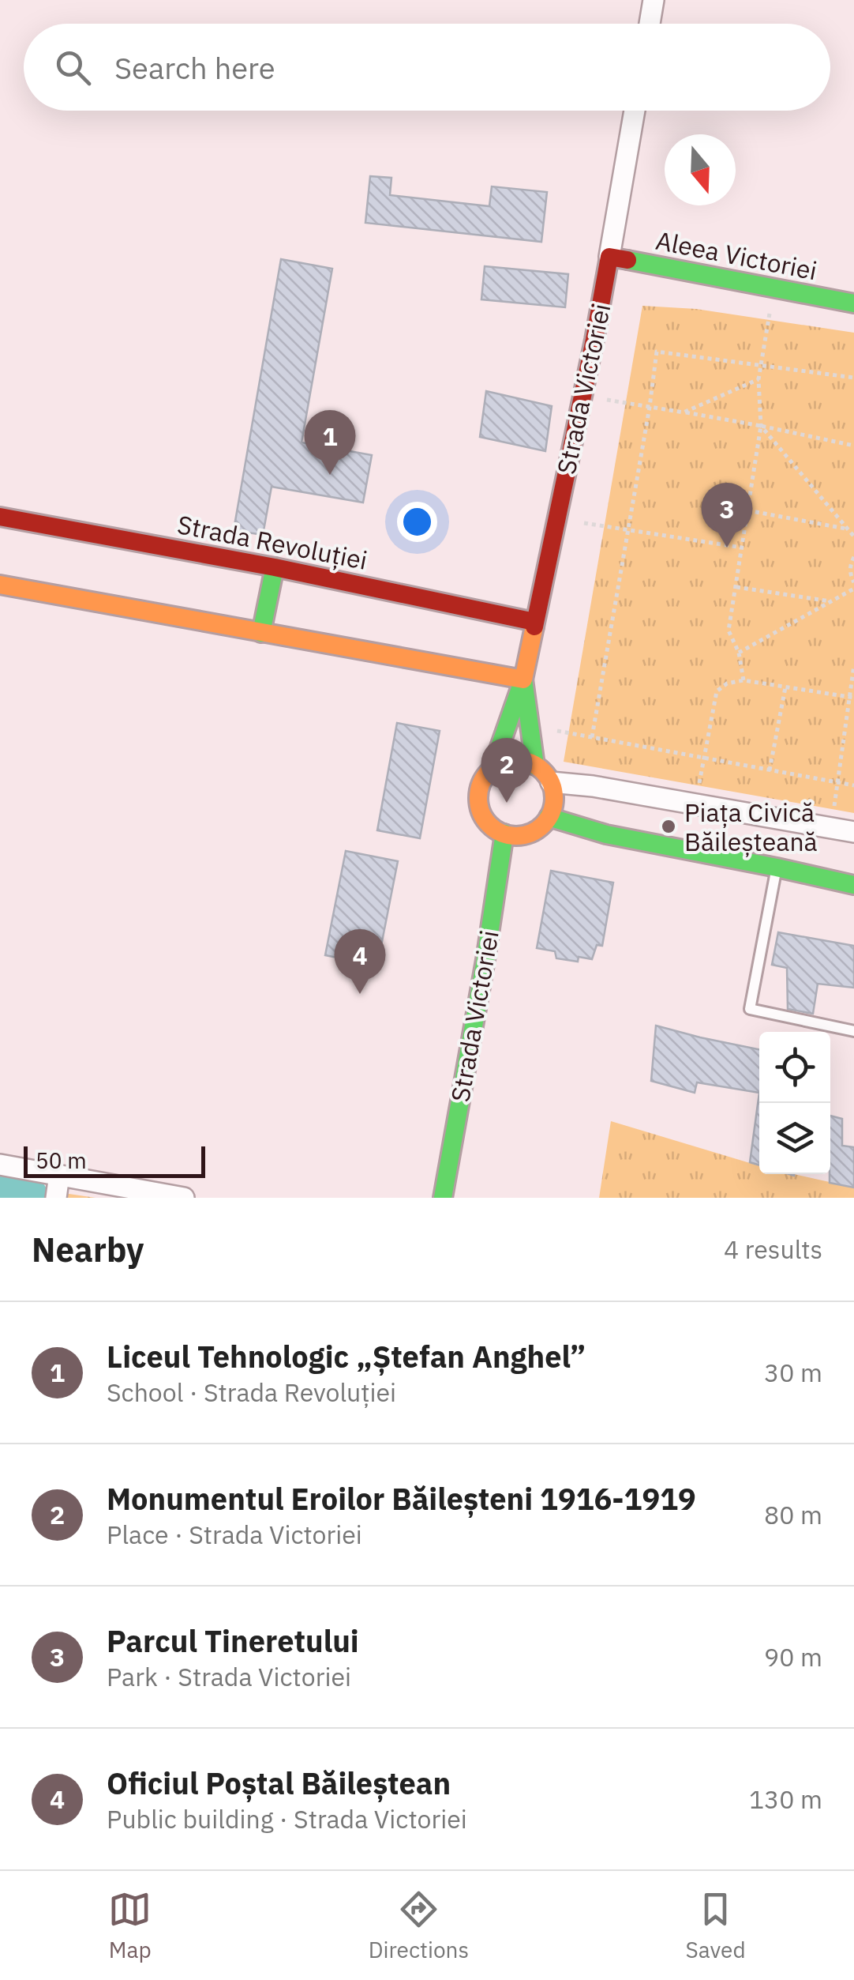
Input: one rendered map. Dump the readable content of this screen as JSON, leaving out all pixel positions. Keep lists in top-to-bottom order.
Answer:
{
  "streets": {
    "main road": ["Aleea Victoriei", "Strada Victoriei", "Strada Revoluției"]
  },
  "crossings": [
    ["Aleea Victoriei", "Strada Victoriei"],
    ["Strada Victoriei", "Strada Revoluției"]
  ],
  "places": ["Piața Civică Băileșteană"],
  "scale_bar": "50 m",
  "north": "bottom",
  "page": {
    "search": "Search here",
    "pins": [
      "1",
      "3",
      "2",
      "4"
    ],
    "scale": "50 m",
    "heading": ["Nearby", "4 results"],
    "list": [
      {
        "mark": "1",
        "name": "Liceul Tehnologic „Ștefan Anghel”",
        "note": "School · Strada Revoluției",
        "value": "30 m"
      },
      {
        "mark": "2",
        "name": "Monumentul Eroilor Băileșteni 1916-1919",
        "note": "Place · Strada Victoriei",
        "value": "80 m"
      },
      {
        "mark": "3",
        "name": "Parcul Tineretului",
        "note": "Park · Strada Victoriei",
        "value": "90 m"
      },
      {
        "mark": "4",
        "name": "Oficiul Poștal Băileștean",
        "note": "Public building · Strada Victoriei",
        "value": "130 m"
      }
    ],
    "nav": ["Map", "Directions", "Saved"]
  }
}
